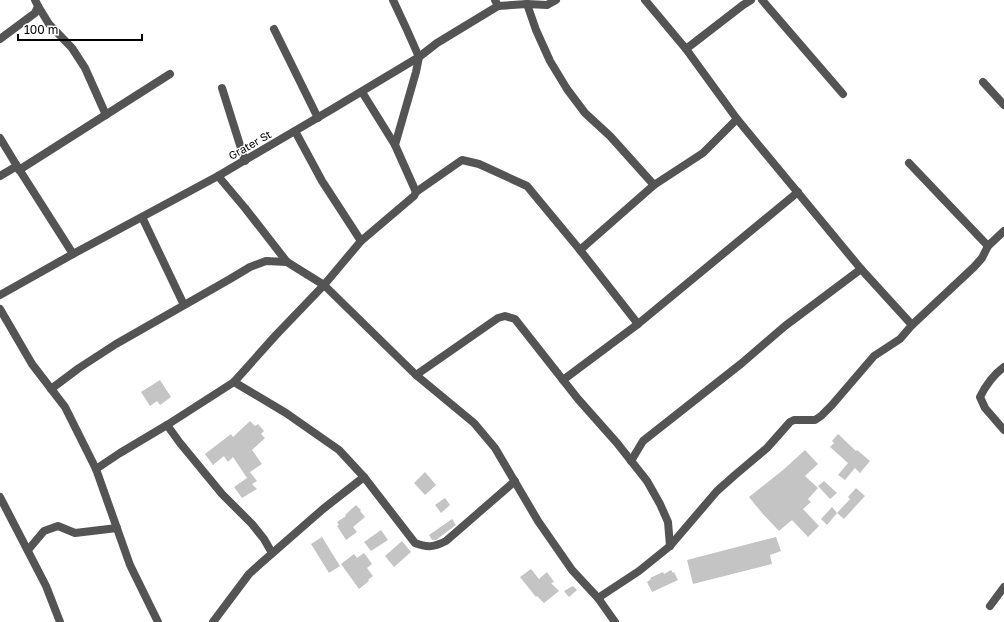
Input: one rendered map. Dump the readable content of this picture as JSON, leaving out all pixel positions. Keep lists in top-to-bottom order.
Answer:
{
  "streets": {
    "street": ["Grater St"]
  },
  "scale_bar": "100 m"
}
